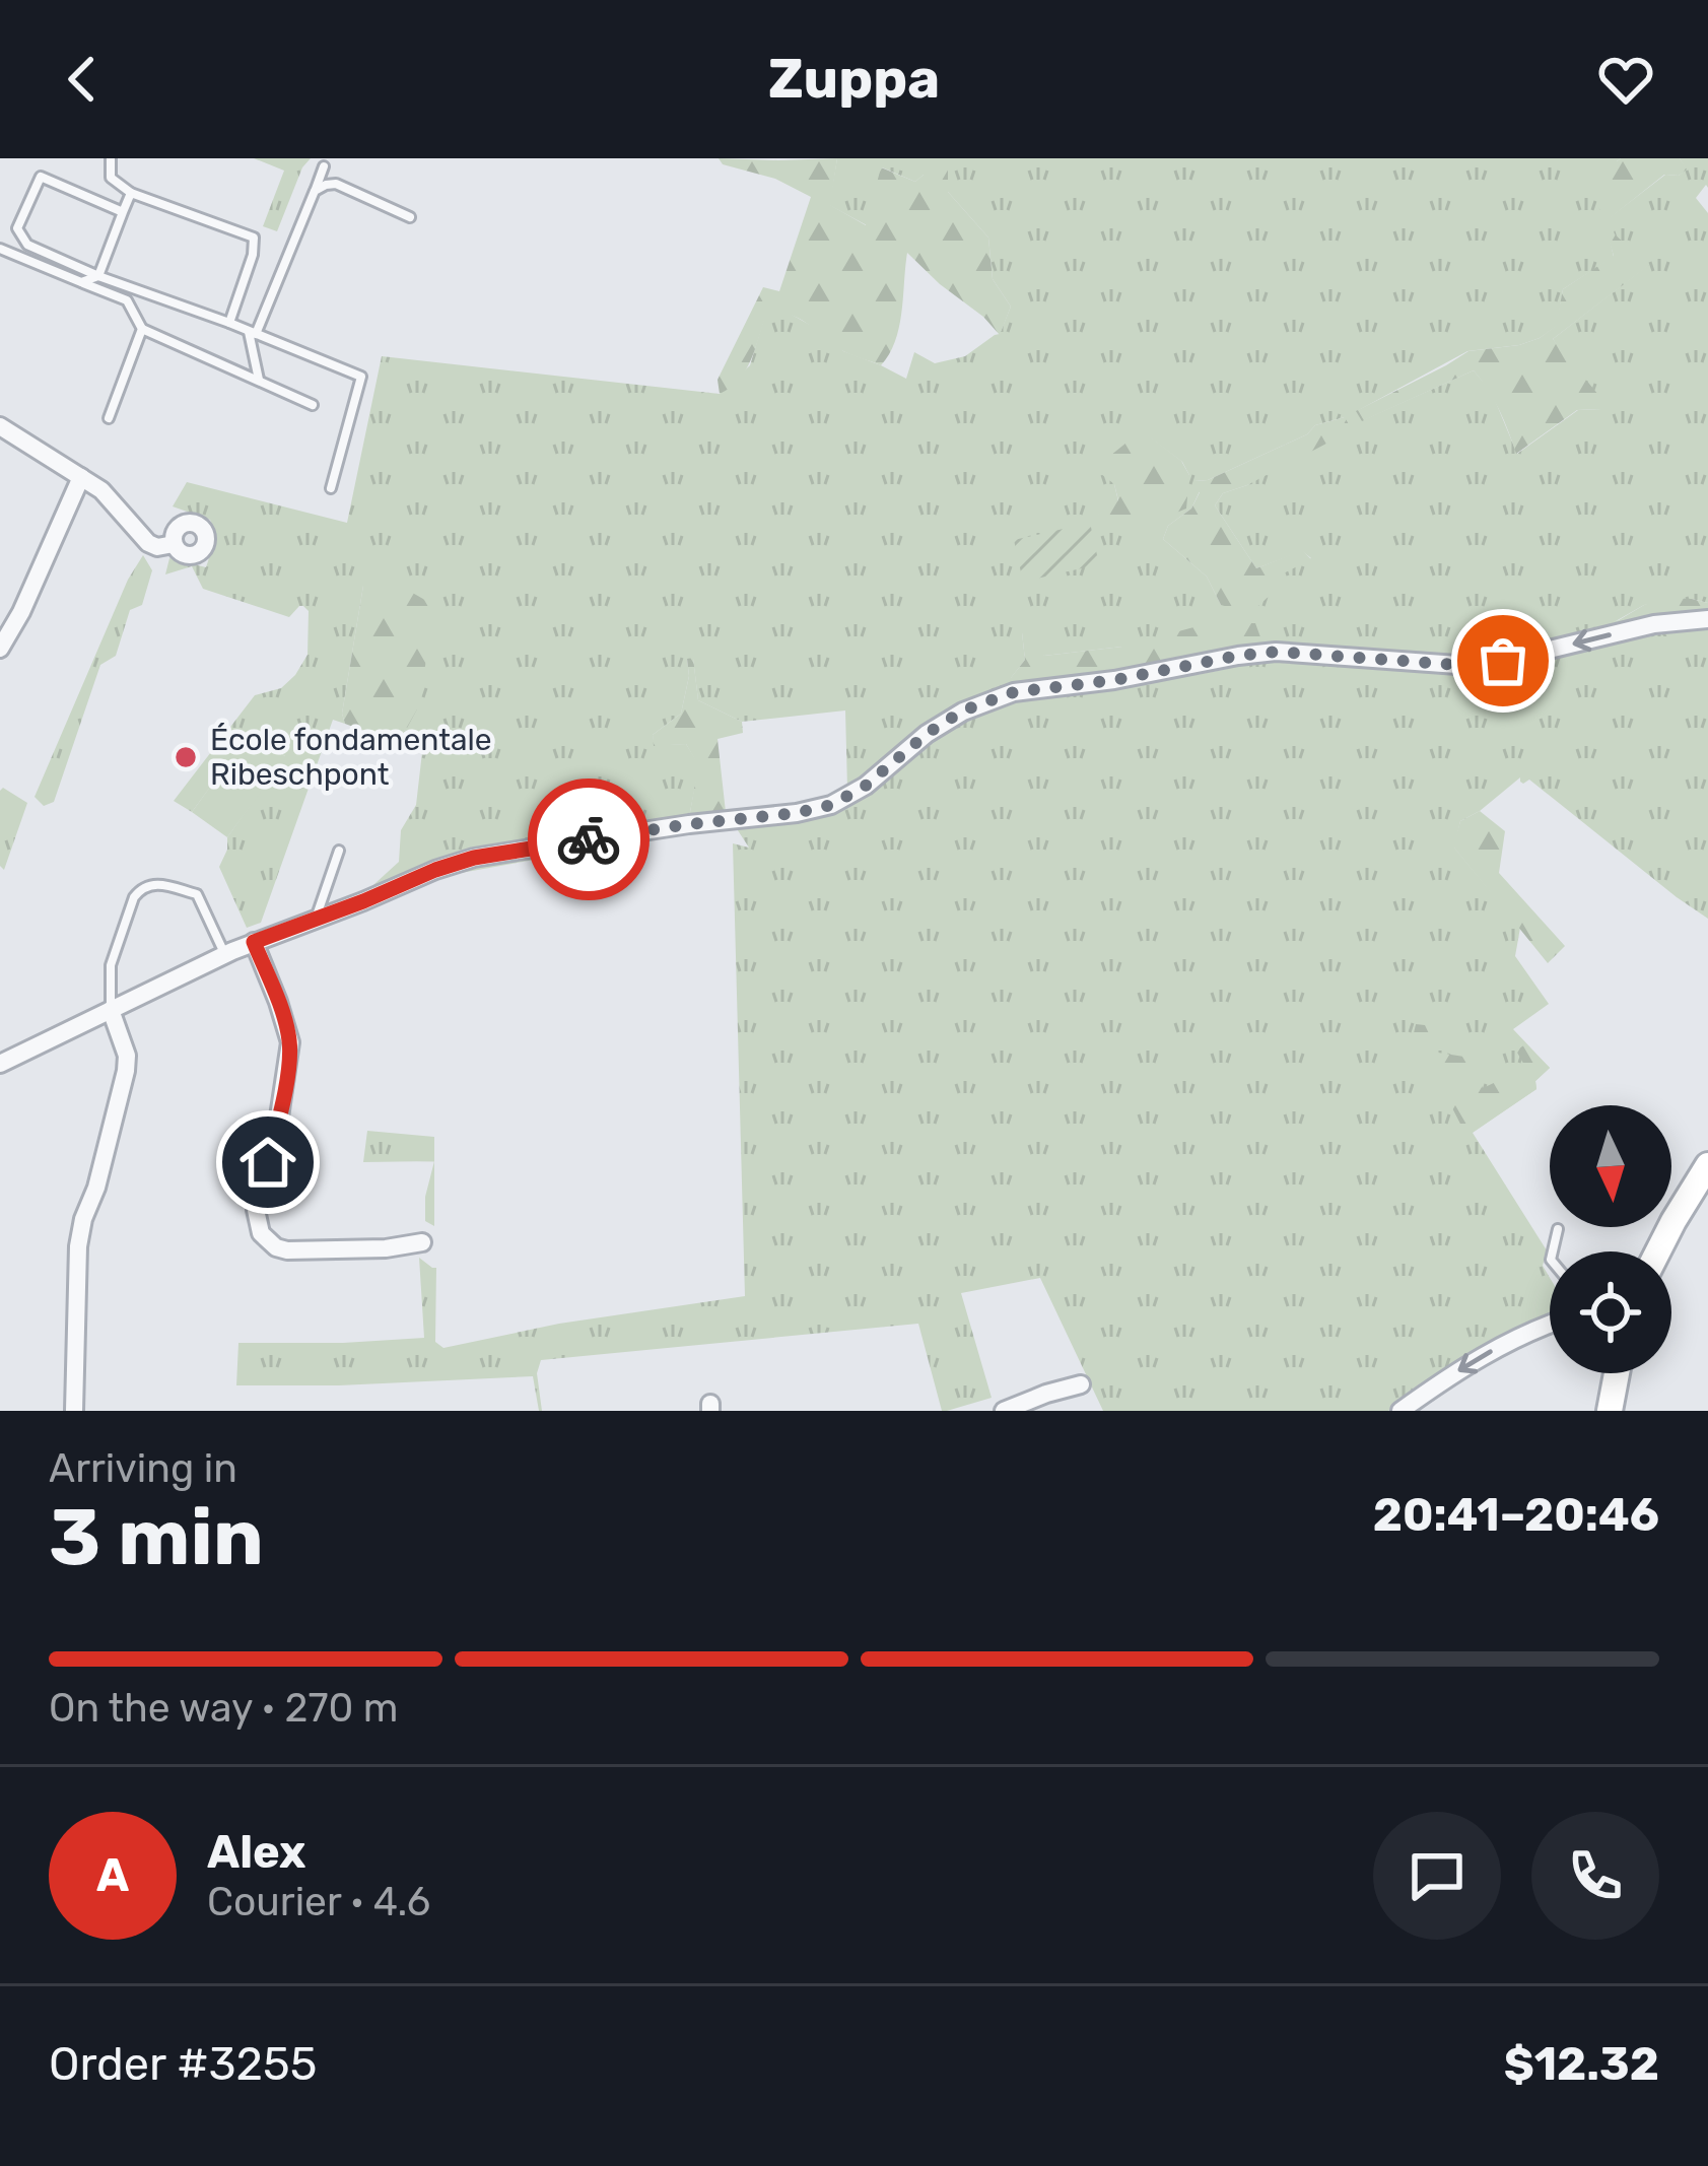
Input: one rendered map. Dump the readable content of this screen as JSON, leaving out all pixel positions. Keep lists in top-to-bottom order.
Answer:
{
  "places": ["École fondamentale Ribeschpont"],
  "north": "bottom",
  "page": {
    "header": "Zuppa",
    "heading": ["3 min", "Arriving in", "20:41–20:46"],
    "panel": [
      "Alex",
      "Courier · 4.6",
      "Order #3255",
      "$12.32"
    ],
    "bar": "On the way · 270 m",
    "round": "A"
  }
}
